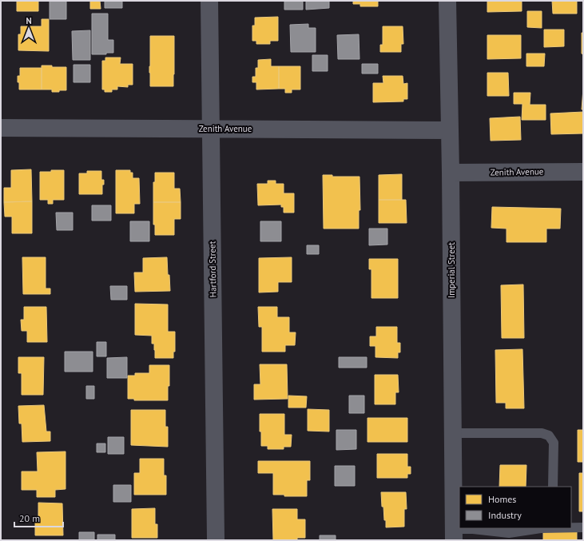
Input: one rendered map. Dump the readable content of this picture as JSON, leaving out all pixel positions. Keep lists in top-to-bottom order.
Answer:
{
  "streets": {
    "street": ["Zenith Avenue", "Hartford Street", "Imperial Street"]
  },
  "crossings": [
    ["Zenith Avenue", "Hartford Street"],
    ["Zenith Avenue", "Imperial Street"]
  ],
  "legend": ["Homes", "Industry"],
  "scale_bar": "20 m",
  "north": "top"
}
